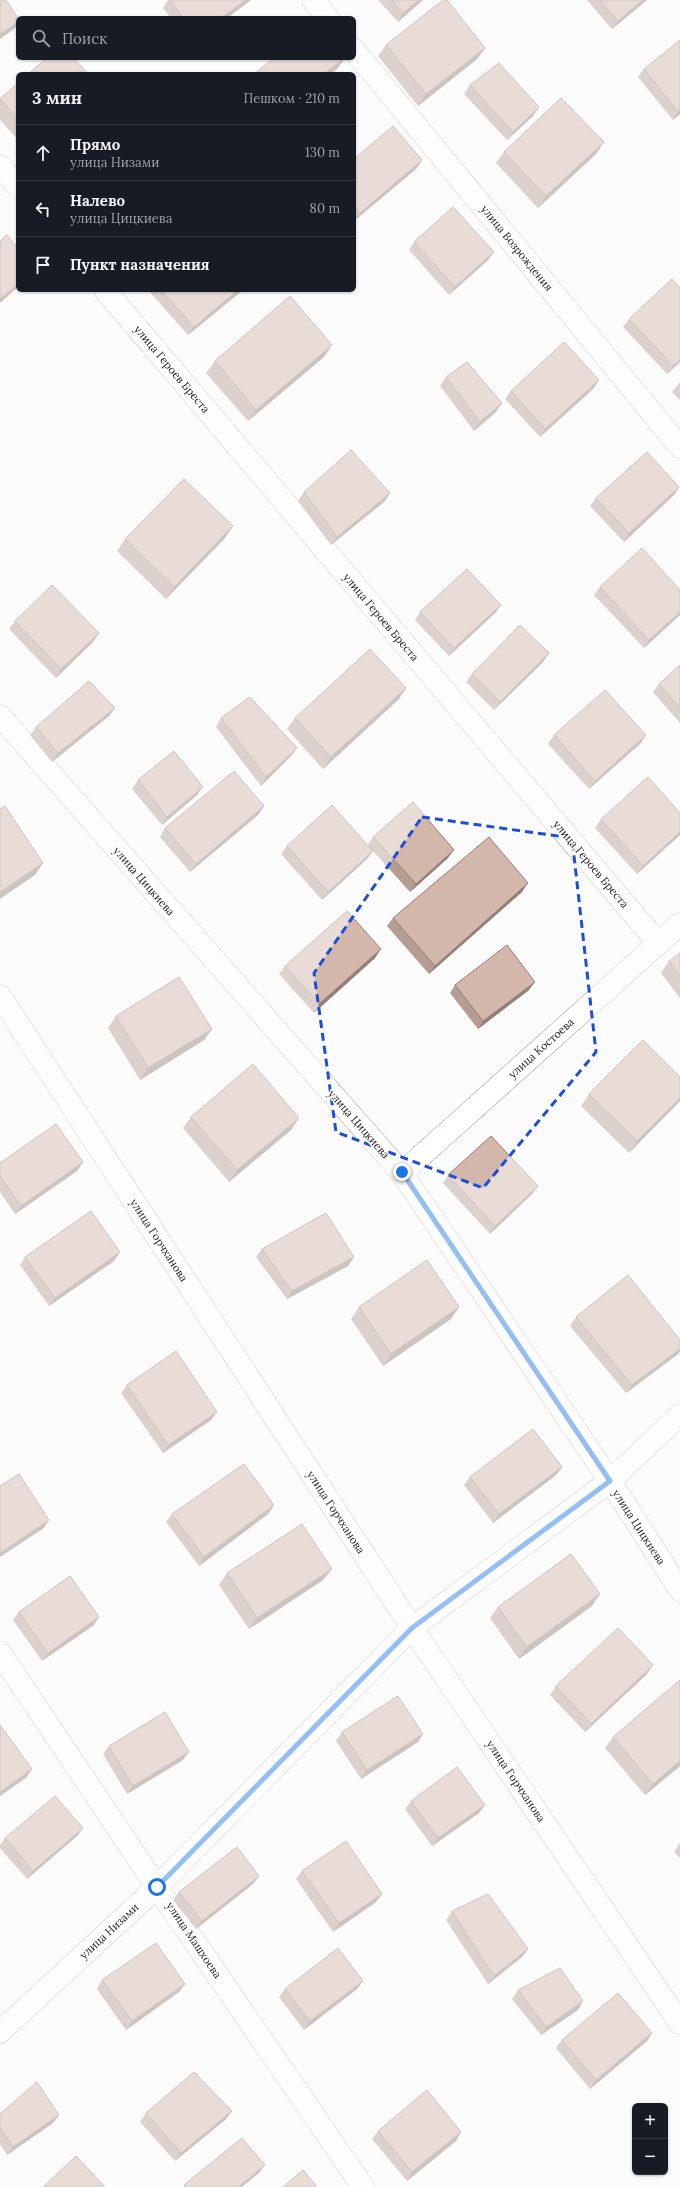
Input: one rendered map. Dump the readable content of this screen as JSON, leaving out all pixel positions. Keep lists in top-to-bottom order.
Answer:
{
  "streets": {
    "street": [
      "улица Возрождения",
      "улица Героев Бреста",
      "улица Цицкиева",
      "улица Костоева",
      "улица Горчханова",
      "улица Низами",
      "улица Машхоева"
    ]
  },
  "crossings": [
    ["улица Героев Бреста", "улица Костоева"],
    ["улица Цицкиева", "улица Костоева"],
    ["улица Цицкиева", "улица Низами"],
    ["улица Горчханова", "улица Низами"],
    ["улица Низами", "улица Машхоева"]
  ],
  "page": {
    "search": "Поиск",
    "heading": ["3 мин", "Пешком · 210 m"],
    "list": [
      ["Прямо", "улица Низами", "130 m"],
      ["Налево", "улица Цицкиева", "80 m"],
      "Пункт назначения"
    ],
    "map_buttons": ["+", "−"]
  }
}
